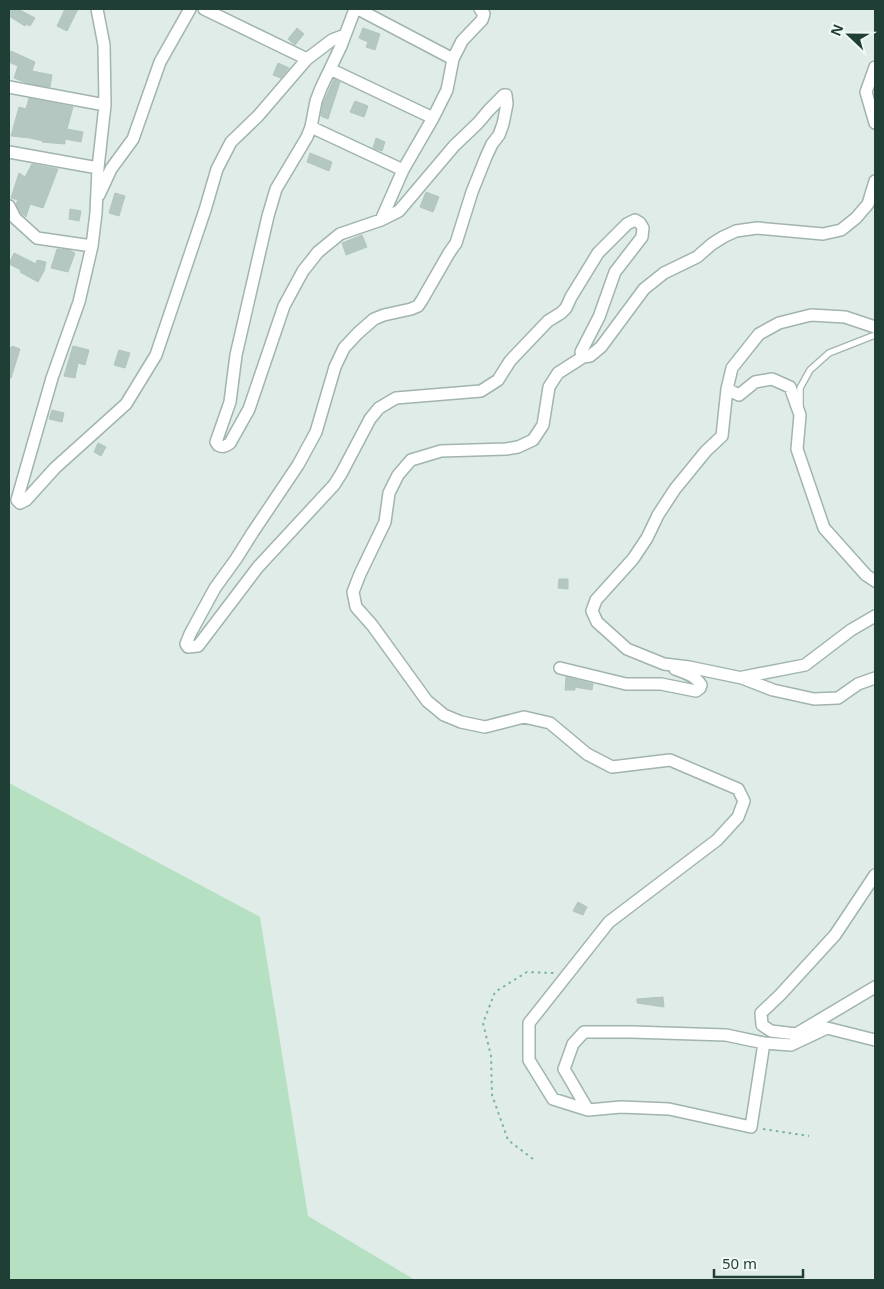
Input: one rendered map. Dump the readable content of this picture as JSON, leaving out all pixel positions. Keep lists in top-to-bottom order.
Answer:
{
  "scale_bar": "50 m",
  "north": "left"
}
